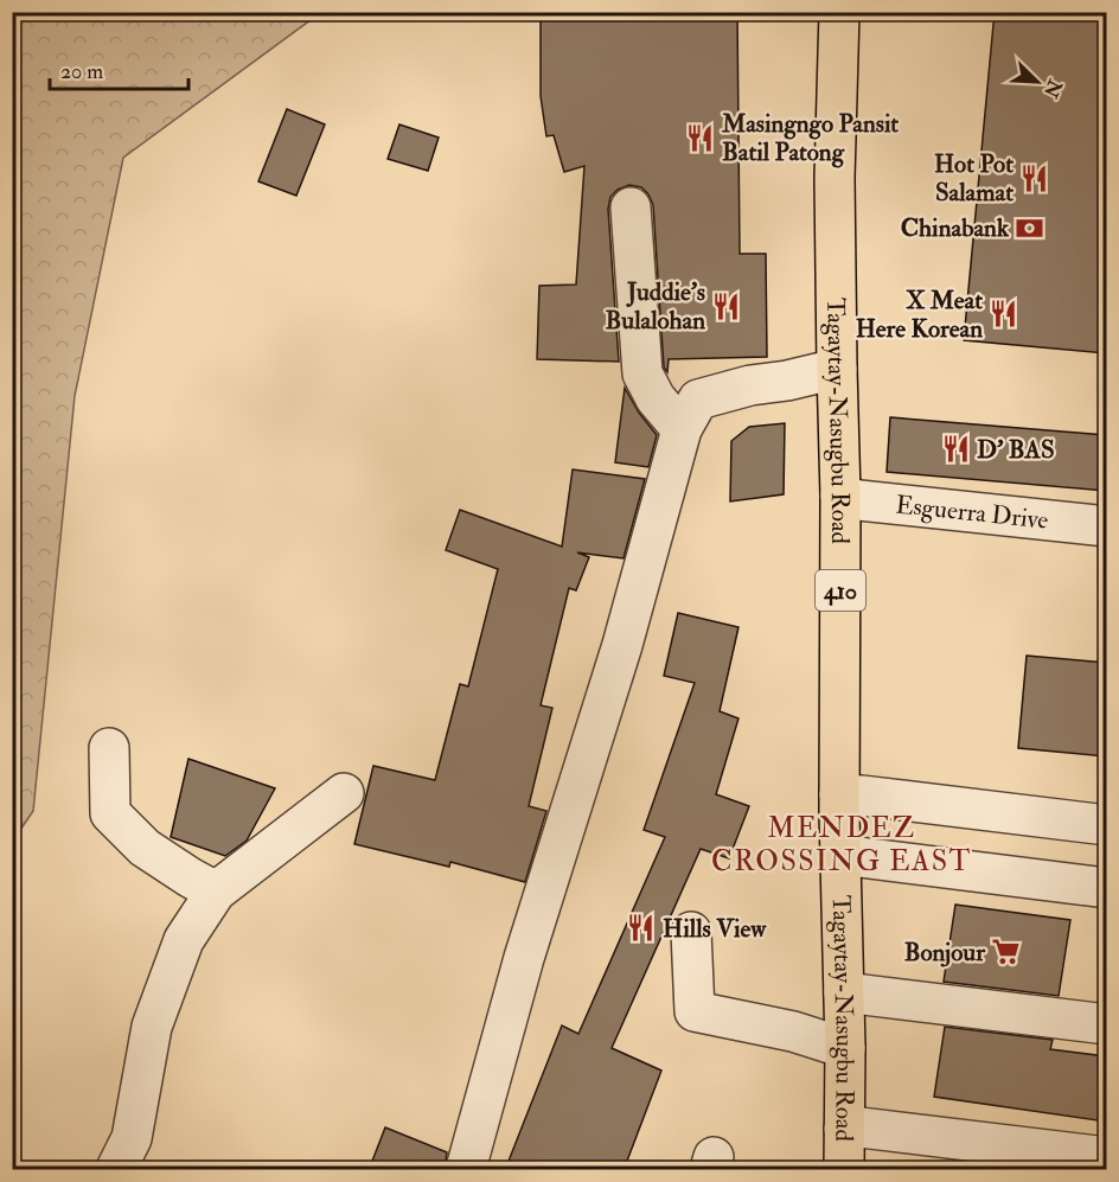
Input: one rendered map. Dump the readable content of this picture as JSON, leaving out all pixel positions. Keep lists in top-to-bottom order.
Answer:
{
  "streets": {
    "main road": ["Tagaytay-Nasugbu Road", "410"],
    "street": ["Esguerra Drive"]
  },
  "crossings": [
    ["Tagaytay-Nasugbu Road", "Esguerra Drive"]
  ],
  "districts": ["MENDEZ CROSSING EAST"],
  "places": {
    "restaurant": [
      "Masingngo Pansit Batil Patong",
      "Hot Pot Salamat",
      "Juddie's Bulalohan",
      "X Meat Here Korean",
      "D' BAS",
      "Hills View"
    ],
    "bank": ["Chinabank"],
    "supermarket": ["Bonjour"]
  },
  "scale_bar": "20 m",
  "north": "bottom right"
}
